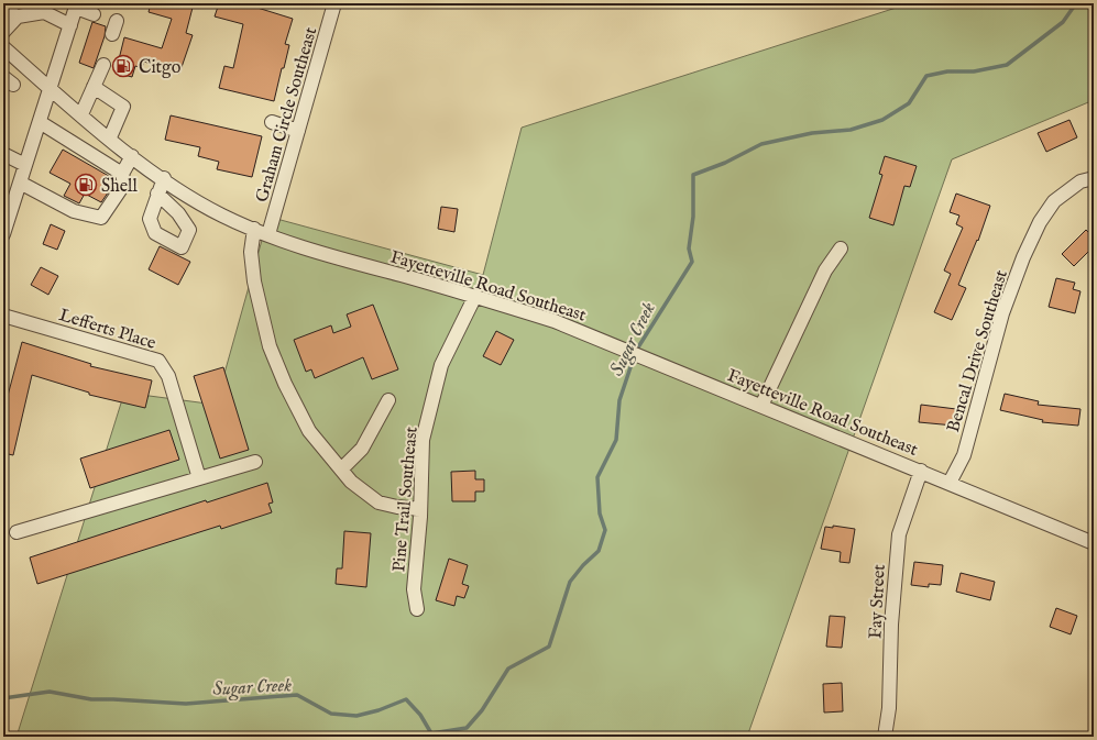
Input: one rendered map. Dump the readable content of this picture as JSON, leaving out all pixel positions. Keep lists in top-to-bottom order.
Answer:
{
  "streets": {
    "street": [
      "Graham Circle Southeast",
      "Fayetteville Road Southeast",
      "Lefferts Place",
      "Bencal Drive Southeast",
      "Pine Trail Southeast",
      "Fay Street"
    ]
  },
  "crossings": [
    ["Graham Circle Southeast", "Fayetteville Road Southeast"],
    ["Fayetteville Road Southeast", "Bencal Drive Southeast"],
    ["Fayetteville Road Southeast", "Pine Trail Southeast"],
    ["Fayetteville Road Southeast", "Fay Street"]
  ],
  "water": ["Sugar Creek"],
  "places": {
    "fuel station": ["Citgo", "Shell"]
  }
}
